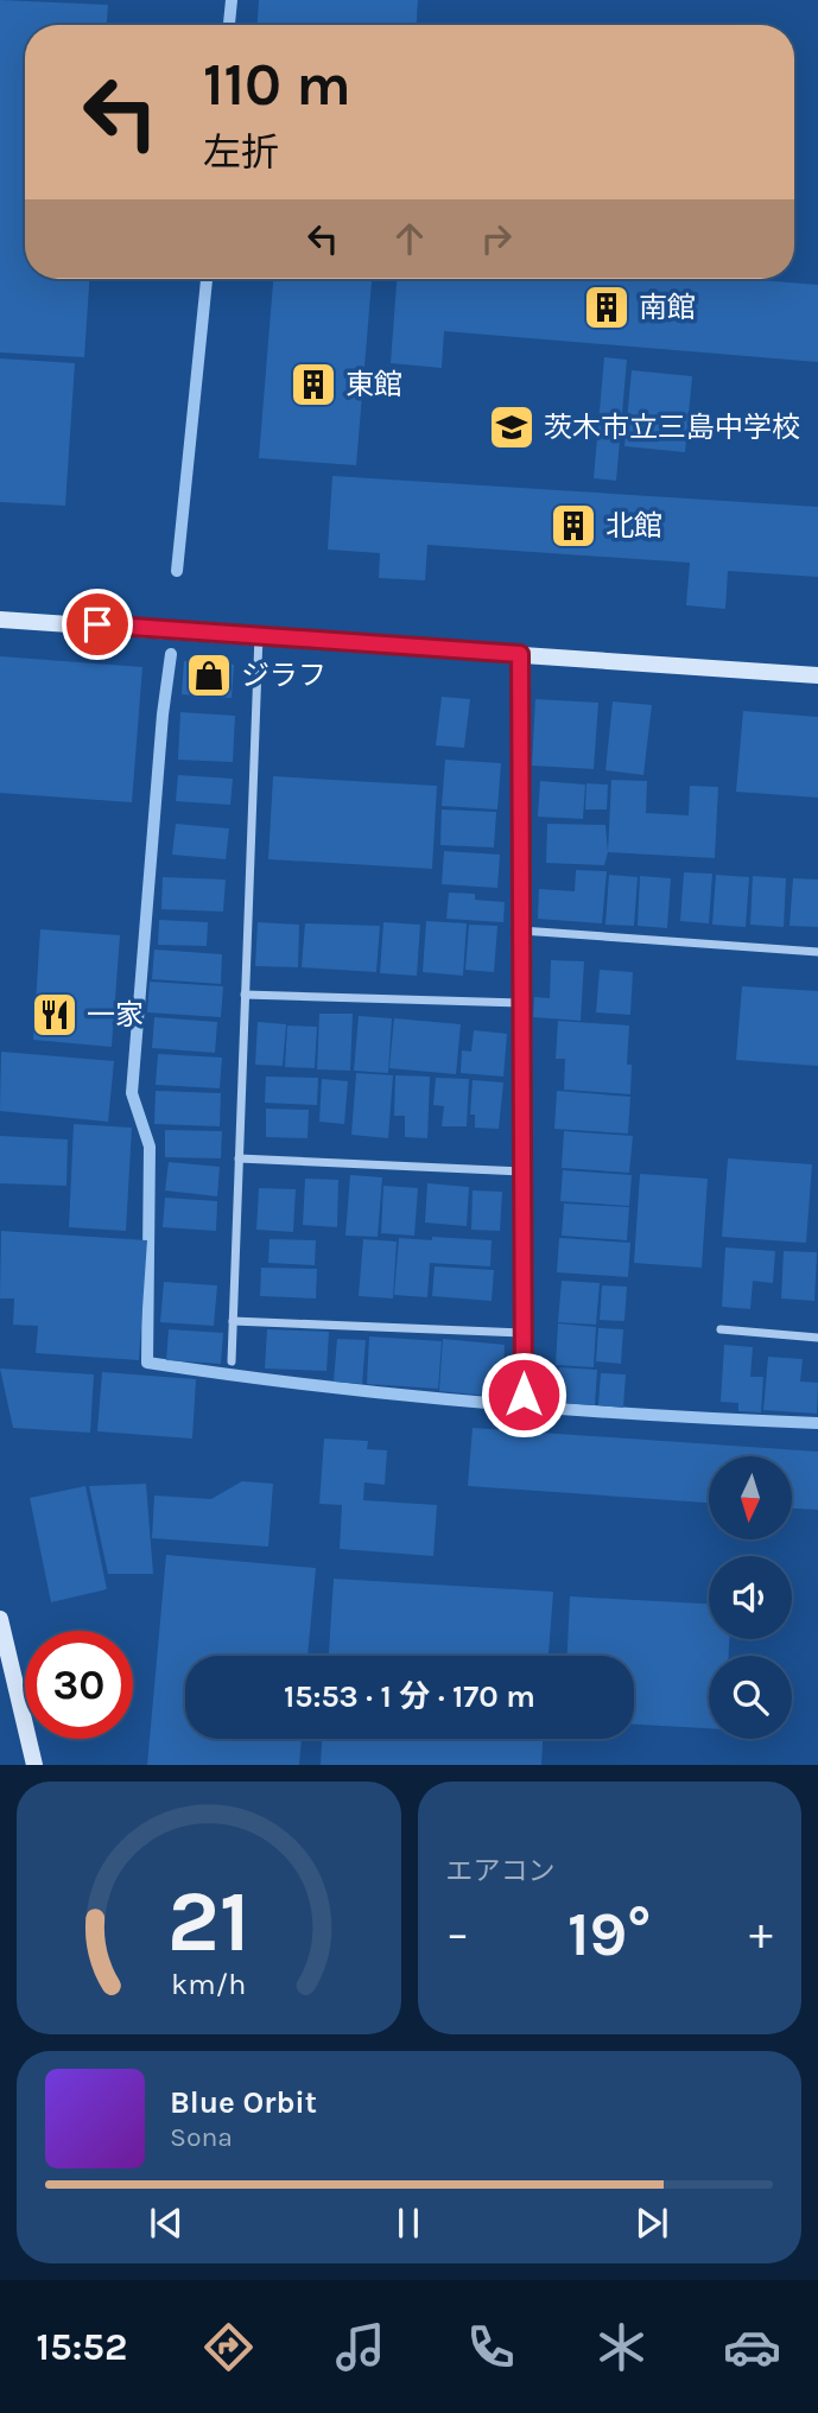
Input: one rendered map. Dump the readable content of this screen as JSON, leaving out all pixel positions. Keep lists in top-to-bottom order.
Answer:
{
  "places": {
    "building": ["南館", "東館", "北館"],
    "school or university": ["茨木市立三島中学校"],
    "shop": ["ジラフ"],
    "restaurant": ["一家"]
  },
  "north": "bottom",
  "page": {
    "turn": ["110 m", "左折"],
    "limit": "30",
    "trip": "15:53 · 1 分 · 170 m",
    "tile": "エアコン",
    "heat": ["−", "19°", "+"],
    "song": ["Blue Orbit", "Sona"],
    "tabs": "15:52",
    "gauge": ["21", "km/h"]
  }
}
